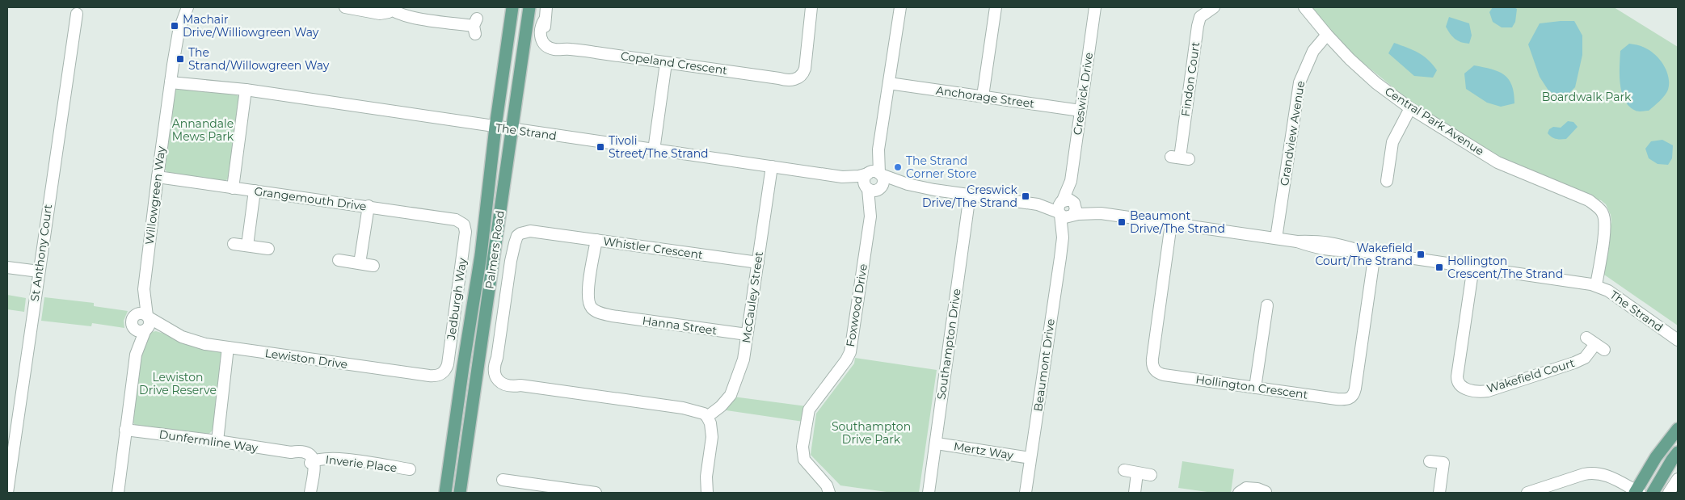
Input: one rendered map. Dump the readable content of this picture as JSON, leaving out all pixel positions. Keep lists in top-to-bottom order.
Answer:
{
  "streets": {
    "main road": ["Palmers Road"],
    "street": [
      "Copeland Crescent",
      "Findon Court",
      "Creswick Drive",
      "Anchorage Street",
      "Central Park Avenue",
      "The Strand",
      "Grandview Avenue",
      "Willowgreen Way",
      "Grangemouth Drive",
      "Whistler Crescent",
      "St Anthony Court",
      "McCauley Street",
      "Jedburgh Way",
      "Foxwood Drive",
      "Hanna Street",
      "Southampton Drive",
      "Lewiston Drive",
      "Beaumont Drive",
      "Wakefield Court",
      "Hollington Crescent",
      "Dunfermline Way",
      "Mertz Way",
      "Inverie Place"
    ]
  },
  "crossings": [
    ["Creswick Drive", "Anchorage Street"],
    ["Creswick Drive", "The Strand"],
    ["Creswick Drive", "Beaumont Drive"],
    ["Central Park Avenue", "The Strand"],
    ["Central Park Avenue", "Grandview Avenue"],
    ["The Strand", "Grandview Avenue"],
    ["The Strand", "Willowgreen Way"],
    ["The Strand", "Palmers Road"],
    ["The Strand", "McCauley Street"],
    ["The Strand", "Foxwood Drive"],
    ["The Strand", "Southampton Drive"],
    ["The Strand", "Beaumont Drive"],
    ["The Strand", "Wakefield Court"],
    ["The Strand", "Hollington Crescent"],
    ["Willowgreen Way", "Grangemouth Drive"],
    ["Willowgreen Way", "Lewiston Drive"],
    ["Willowgreen Way", "Dunfermline Way"],
    ["Grangemouth Drive", "Jedburgh Way"],
    ["Whistler Crescent", "McCauley Street"],
    ["Whistler Crescent", "Hanna Street"],
    ["McCauley Street", "Hanna Street"],
    ["Jedburgh Way", "Lewiston Drive"],
    ["Southampton Drive", "Mertz Way"],
    ["Beaumont Drive", "Mertz Way"],
    ["Dunfermline Way", "Inverie Place"]
  ],
  "parks": [
    "Boardwalk Park",
    "Annandale Mews Park",
    "Lewiston Drive Reserve",
    "Southampton Drive Park"
  ],
  "places": {
    "transit": [
      "Machair Drive/Williowgreen Way",
      "The Strand/Willowgreen Way",
      "Tivoli Street/The Strand",
      "Creswick Drive/The Strand",
      "Beaumont Drive/The Strand",
      "Wakefield Court/The Strand",
      "Hollington Crescent/The Strand"
    ],
    "other": ["The Strand Corner Store"]
  }
}
